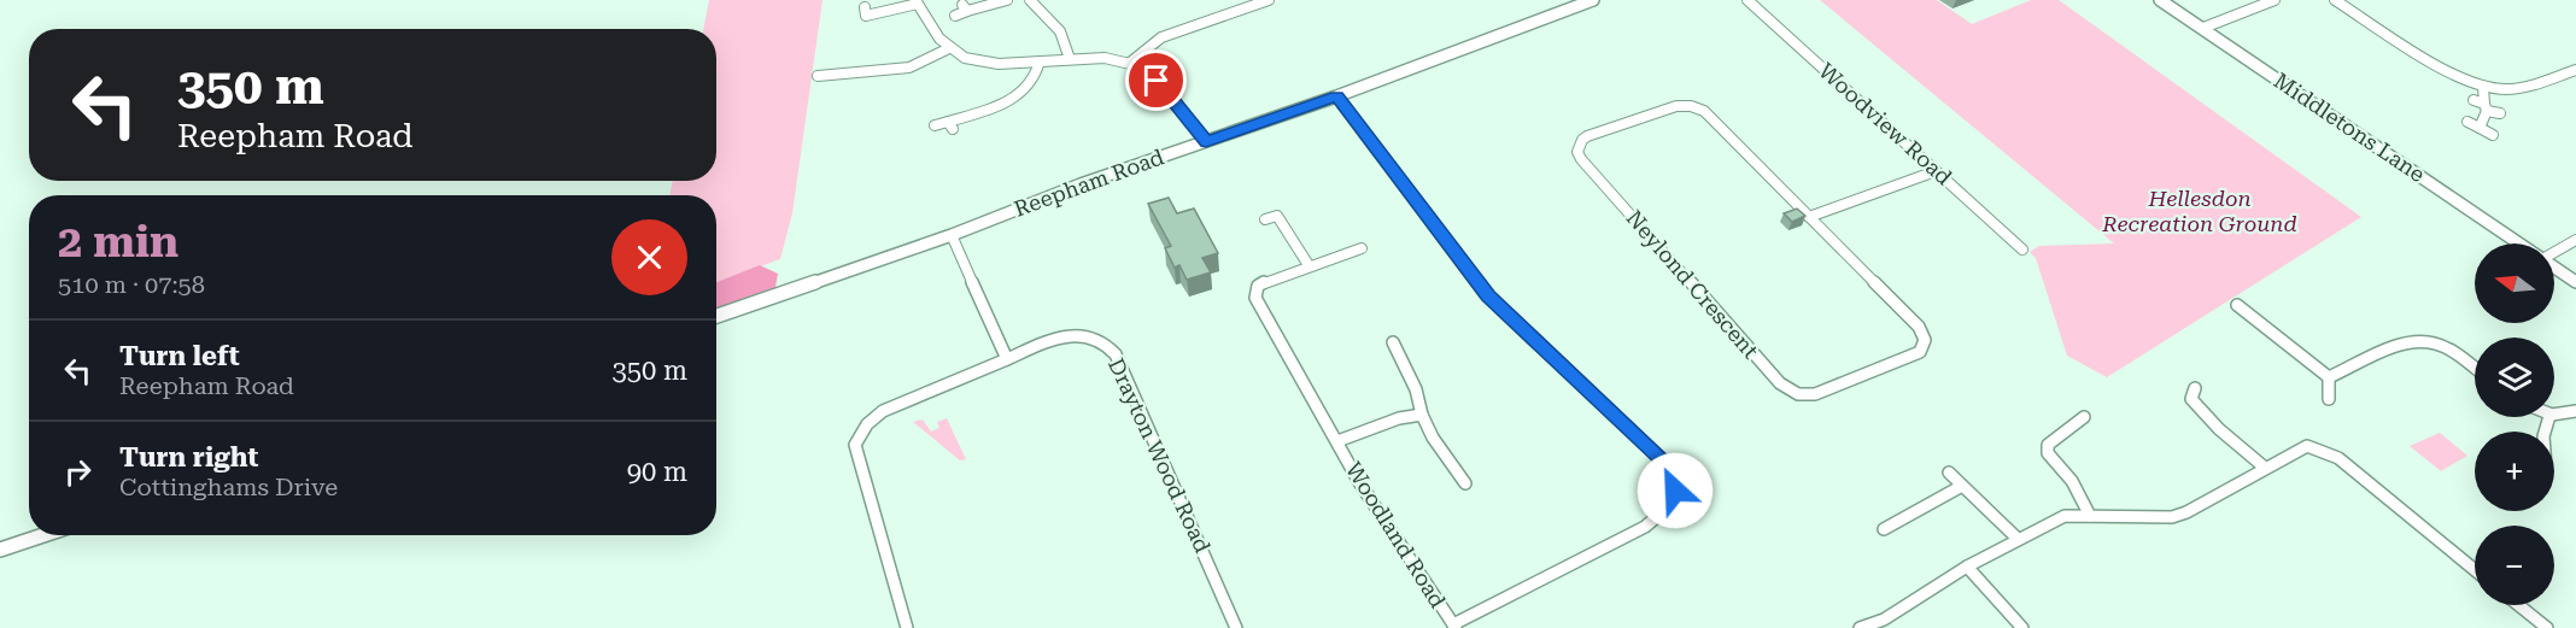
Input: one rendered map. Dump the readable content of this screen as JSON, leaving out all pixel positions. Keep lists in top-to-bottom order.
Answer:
{
  "streets": {
    "street": [
      "Woodview Road",
      "Middletons Lane",
      "Reepham Road",
      "Neylond Crescent",
      "Drayton Wood Road",
      "Woodland Road"
    ]
  },
  "parks": ["Hellesdon Recreation Ground"],
  "north": "left",
  "page": {
    "turn": ["350 m", "Reepham Road"],
    "heading": ["2 min", "510 m · 07:58"],
    "map_buttons": ["+", "−"],
    "list": [
      {
        "name": "Turn left",
        "note": "Reepham Road",
        "value": "350 m"
      },
      {
        "name": "Turn right",
        "note": "Cottinghams Drive",
        "value": "90 m"
      }
    ]
  }
}
